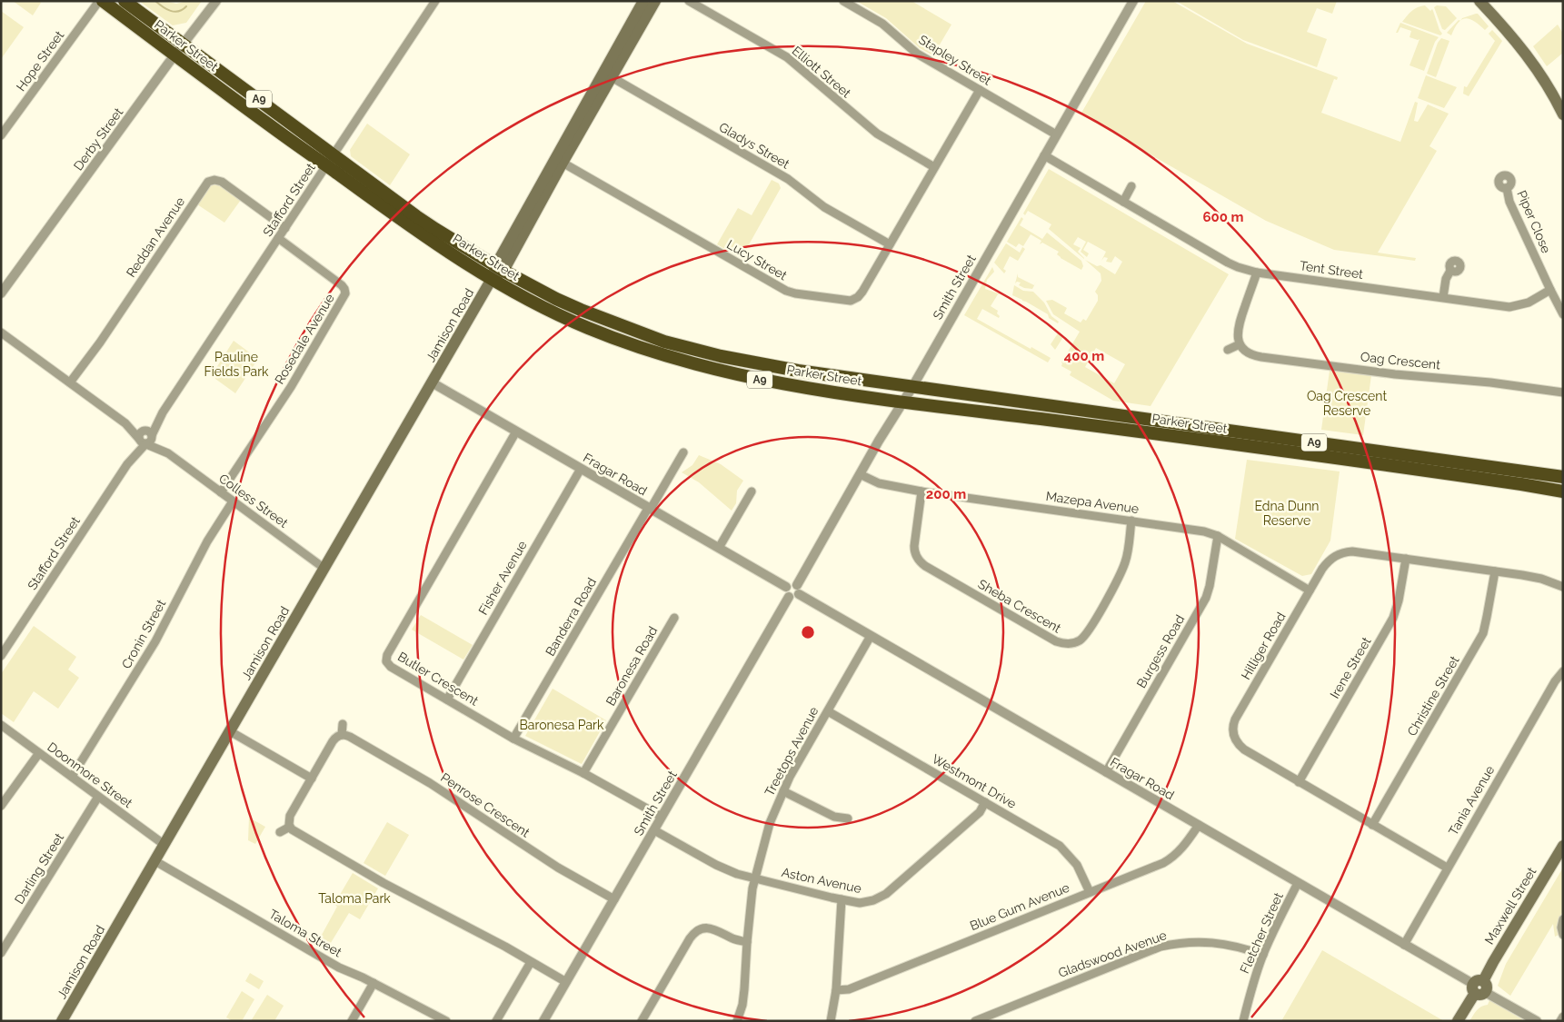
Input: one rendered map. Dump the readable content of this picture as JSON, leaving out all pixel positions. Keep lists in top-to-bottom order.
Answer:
{
  "streets": {
    "highway": ["Parker Street", "A9"],
    "main road": ["Jamison Road", "Maxwell Street"],
    "street": [
      "Stapley Street",
      "Hope Street",
      "Elliott Street",
      "Derby Street",
      "Gladys Street",
      "Stafford Street",
      "Piper Close",
      "Reddan Avenue",
      "Lucy Street",
      "Tent Street",
      "Smith Street",
      "Rosedale Avenue",
      "Oag Crescent",
      "Fragar Road",
      "Colless Street",
      "Mazepa Avenue",
      "Fisher Avenue",
      "Sheba Crescent",
      "Banderra Road",
      "Cronin Street",
      "Hilliger Road",
      "Burgess Road",
      "Baronesa Road",
      "Irene Street",
      "Butler Crescent",
      "Christine Street",
      "Treetops Avenue",
      "Doonmore Street",
      "Westmont Drive",
      "Tania Avenue",
      "Penrose Crescent",
      "Darling Street",
      "Aston Avenue",
      "Blue Gum Avenue",
      "Taloma Street",
      "Fletcher Street",
      "Gladswood Avenue"
    ]
  },
  "crossings": [
    ["Parker Street", "Derby Street"],
    ["Parker Street", "Stafford Street"],
    ["Parker Street", "Smith Street"],
    ["Parker Street", "Jamison Road"],
    ["Stapley Street", "Lucy Street"],
    ["Stapley Street", "Smith Street"],
    ["Elliott Street", "Lucy Street"],
    ["Gladys Street", "Lucy Street"],
    ["Gladys Street", "Jamison Road"],
    ["Stafford Street", "Reddan Avenue"],
    ["Stafford Street", "Rosedale Avenue"],
    ["Stafford Street", "Colless Street"],
    ["Piper Close", "Tent Street"],
    ["Reddan Avenue", "Colless Street"],
    ["Lucy Street", "Jamison Road"],
    ["Tent Street", "Smith Street"],
    ["Smith Street", "Fragar Road"],
    ["Smith Street", "Mazepa Avenue"],
    ["Smith Street", "Butler Crescent"],
    ["Smith Street", "Penrose Crescent"],
    ["Smith Street", "Aston Avenue"],
    ["Jamison Road", "Fragar Road"],
    ["Jamison Road", "Colless Street"],
    ["Jamison Road", "Doonmore Street"],
    ["Jamison Road", "Taloma Street"],
    ["Rosedale Avenue", "Colless Street"],
    ["Fragar Road", "Fisher Avenue"],
    ["Fragar Road", "Banderra Road"],
    ["Fragar Road", "Burgess Road"],
    ["Fragar Road", "Butler Crescent"],
    ["Fragar Road", "Treetops Avenue"],
    ["Fragar Road", "Tania Avenue"],
    ["Fragar Road", "Maxwell Street"],
    ["Fragar Road", "Blue Gum Avenue"],
    ["Fragar Road", "Fletcher Street"],
    ["Colless Street", "Cronin Street"],
    ["Mazepa Avenue", "Sheba Crescent"],
    ["Mazepa Avenue", "Hilliger Road"],
    ["Mazepa Avenue", "Burgess Road"],
    ["Fisher Avenue", "Butler Crescent"],
    ["Banderra Road", "Butler Crescent"],
    ["Cronin Street", "Doonmore Street"],
    ["Hilliger Road", "Irene Street"],
    ["Hilliger Road", "Christine Street"],
    ["Hilliger Road", "Tania Avenue"],
    ["Baronesa Road", "Butler Crescent"],
    ["Treetops Avenue", "Westmont Drive"],
    ["Treetops Avenue", "Aston Avenue"],
    ["Doonmore Street", "Darling Street"],
    ["Westmont Drive", "Aston Avenue"],
    ["Westmont Drive", "Blue Gum Avenue"],
    ["Fletcher Street", "Gladswood Avenue"]
  ],
  "parks": [
    "Pauline Fields Park",
    "Oag Crescent Reserve",
    "Edna Dunn Reserve",
    "Baronesa Park",
    "Taloma Park"
  ],
  "rings": ["600 m", "400 m", "200 m"]
}
